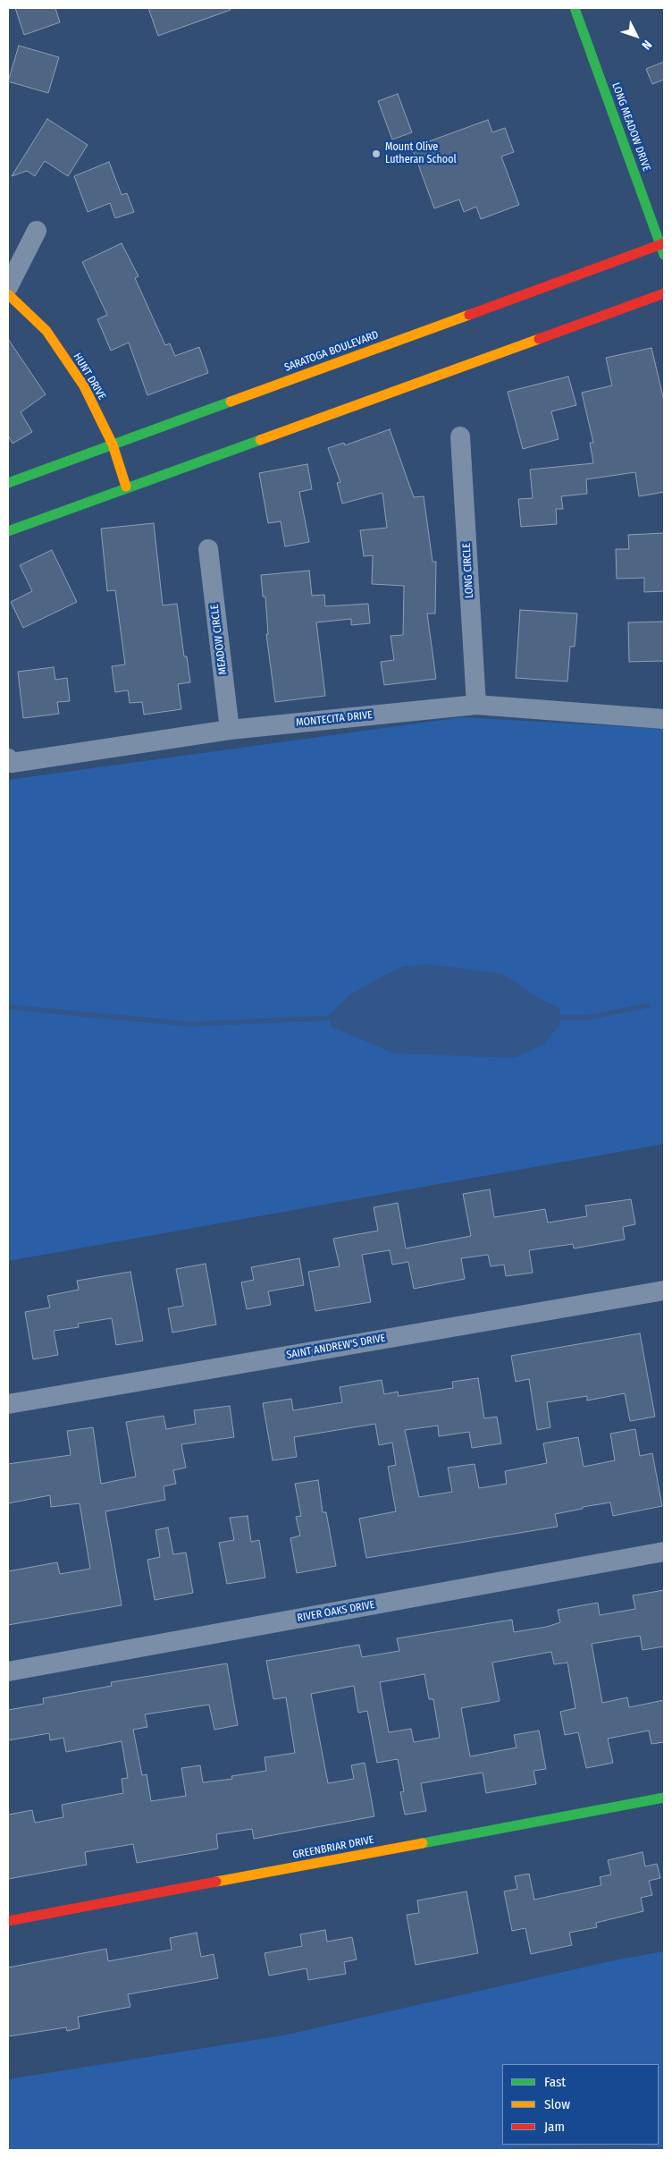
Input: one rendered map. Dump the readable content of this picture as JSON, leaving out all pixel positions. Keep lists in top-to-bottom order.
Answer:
{
  "streets": {
    "main road": [
      "LONG MEADOW DRIVE",
      "SARATOGA BOULEVARD",
      "HUNT DRIVE",
      "GREENBRIAR DRIVE"
    ],
    "street": [
      "LONG CIRCLE",
      "MEADOW CIRCLE",
      "MONTECITA DRIVE",
      "SAINT ANDREW'S DRIVE",
      "RIVER OAKS DRIVE"
    ]
  },
  "crossings": [
    ["LONG MEADOW DRIVE", "SARATOGA BOULEVARD"],
    ["SARATOGA BOULEVARD", "HUNT DRIVE"],
    ["LONG CIRCLE", "MONTECITA DRIVE"],
    ["MEADOW CIRCLE", "MONTECITA DRIVE"]
  ],
  "places": ["Mount Olive Lutheran School"],
  "legend": ["Fast", "Slow", "Jam"],
  "north": "bottom right"
}
